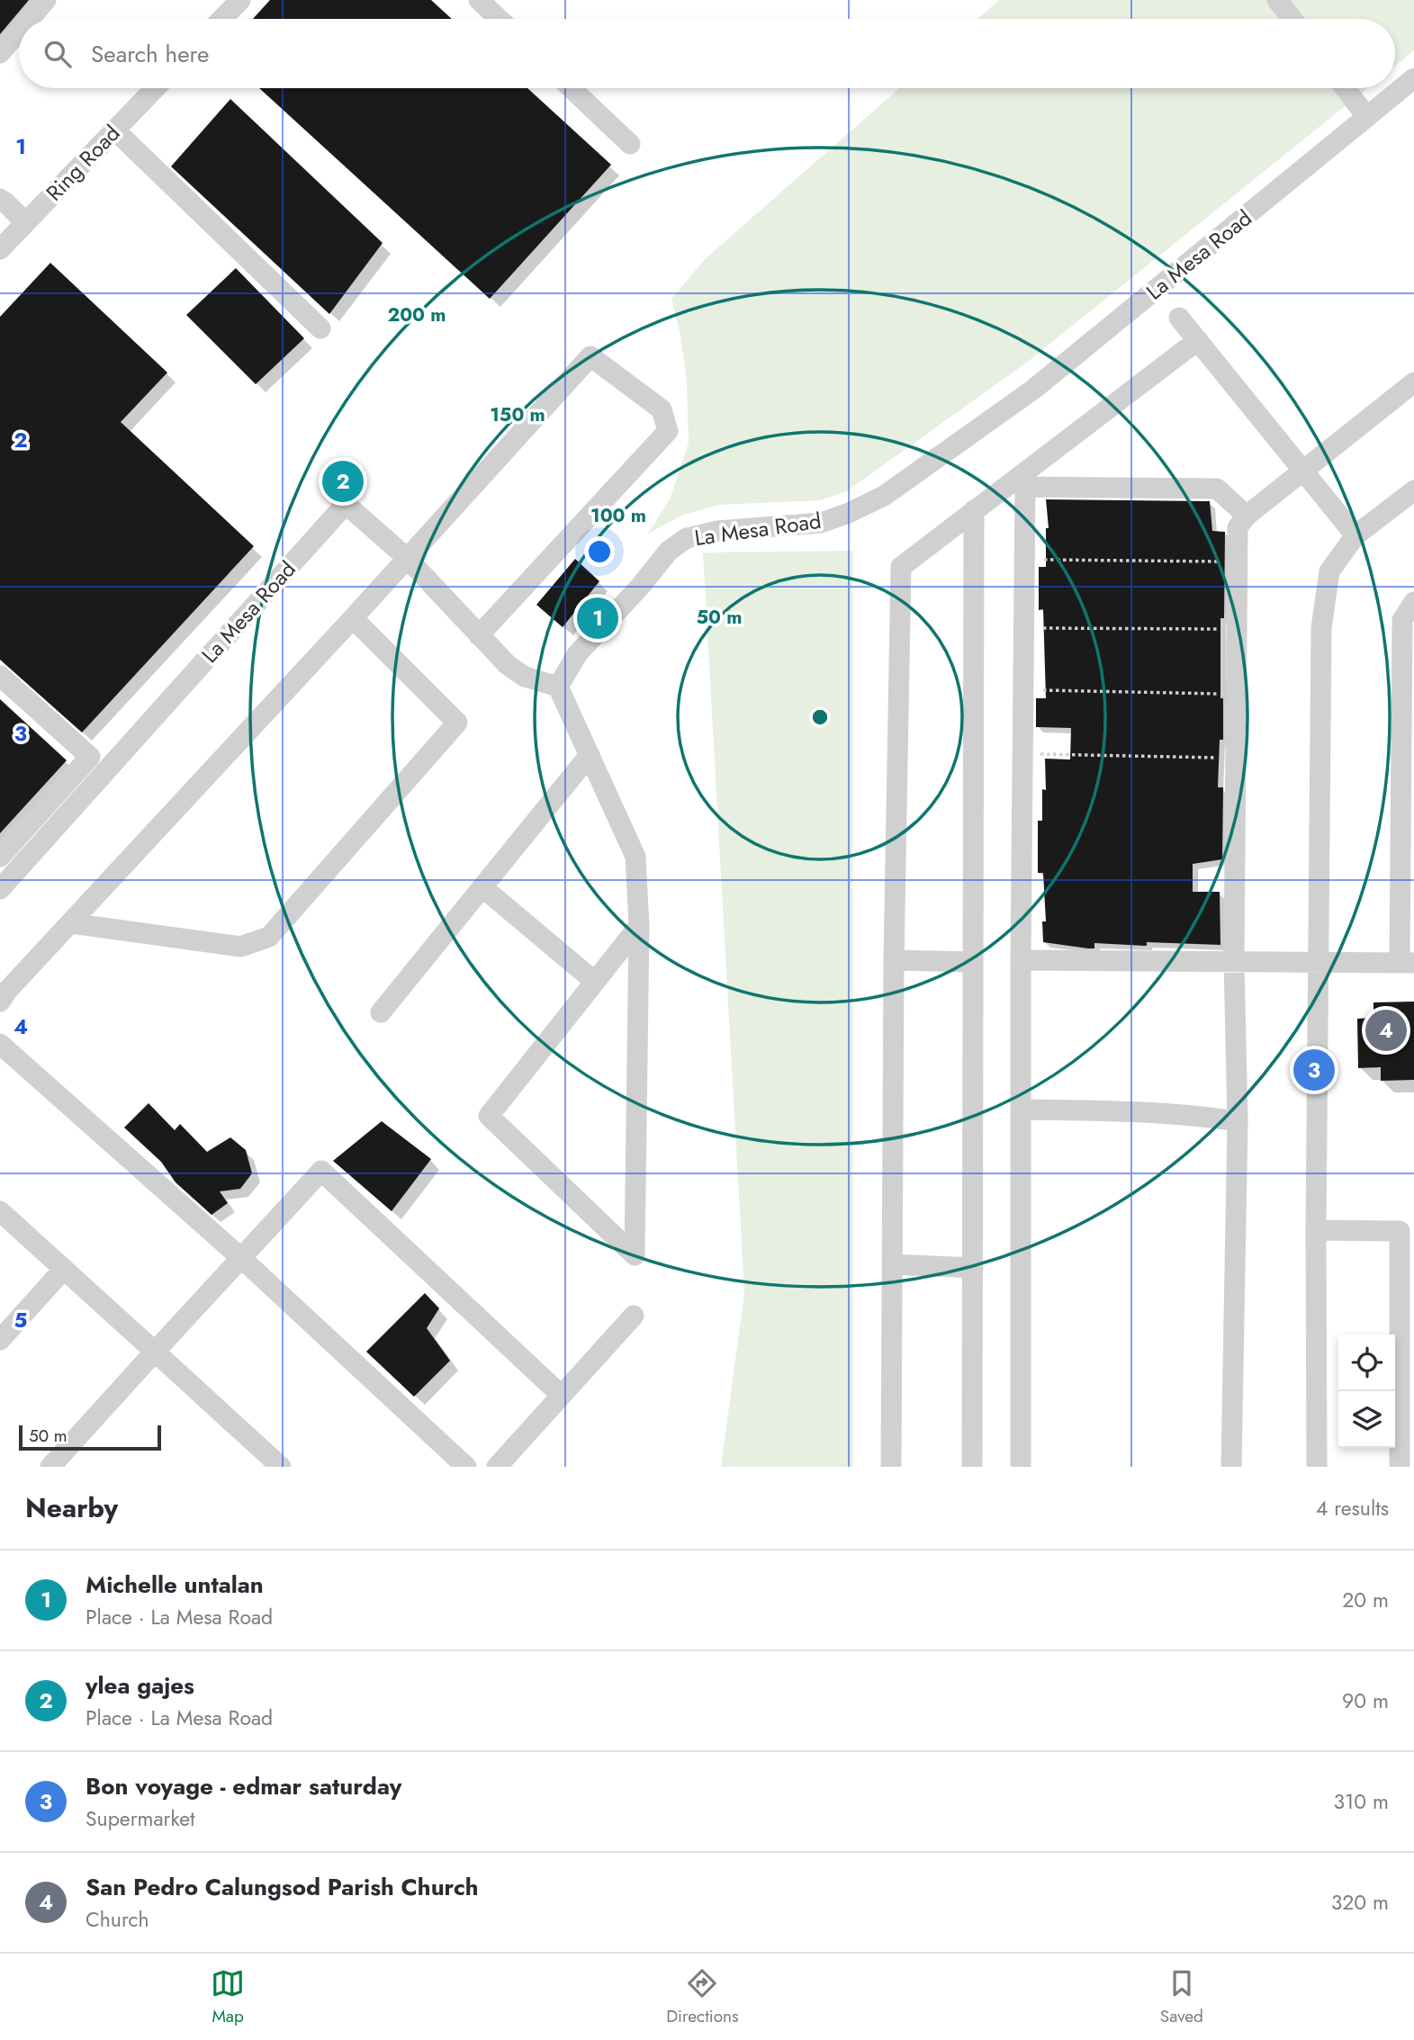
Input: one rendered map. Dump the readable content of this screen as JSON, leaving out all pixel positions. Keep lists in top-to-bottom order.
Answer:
{
  "streets": {
    "street": ["Ring Road", "La Mesa Road"]
  },
  "scale_bar": "50 m",
  "page": {
    "search": "Search here",
    "pins": [
      "2",
      "1",
      "4",
      "3"
    ],
    "scale": "50 m",
    "heading": ["Nearby", "4 results"],
    "list": [
      {
        "mark": "1",
        "name": "Michelle untalan",
        "note": "Place · La Mesa Road",
        "value": "20 m"
      },
      {
        "mark": "2",
        "name": "ylea gajes",
        "note": "Place · La Mesa Road",
        "value": "90 m"
      },
      {
        "mark": "3",
        "name": "Bon voyage - edmar saturday",
        "note": "Supermarket",
        "value": "310 m"
      },
      {
        "mark": "4",
        "name": "San Pedro Calungsod Parish Church",
        "note": "Church",
        "value": "320 m"
      }
    ],
    "nav": ["Map", "Directions", "Saved"]
  },
  "grid": {
    "rows": [
      "1",
      "2",
      "3",
      "4",
      "5"
    ]
  },
  "rings": [
    "200 m",
    "150 m",
    "100 m",
    "50 m"
  ]
}
